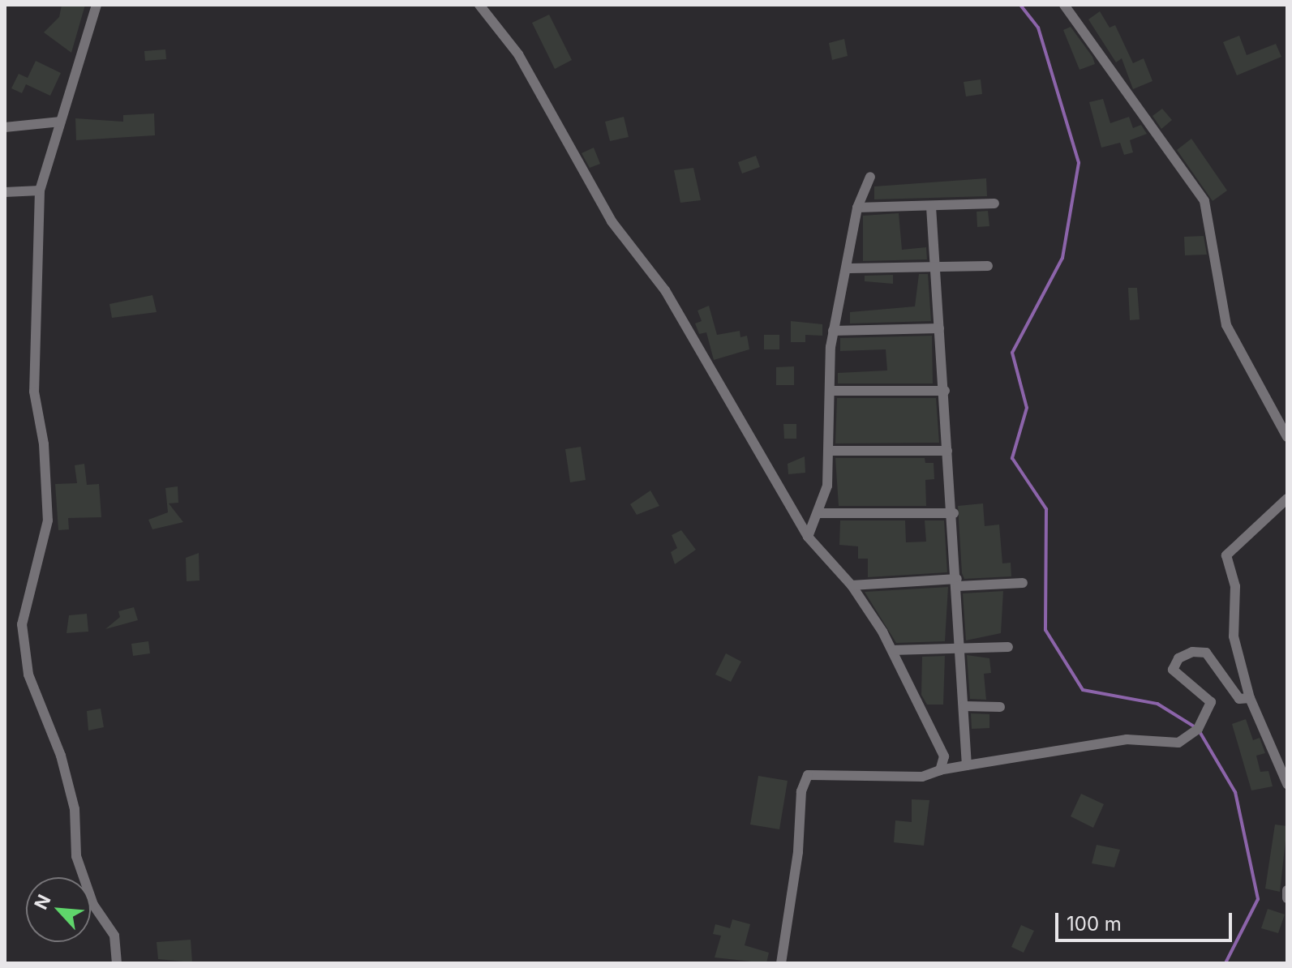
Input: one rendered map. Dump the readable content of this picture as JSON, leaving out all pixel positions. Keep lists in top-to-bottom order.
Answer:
{
  "scale_bar": "100 m",
  "north": "top left"
}
